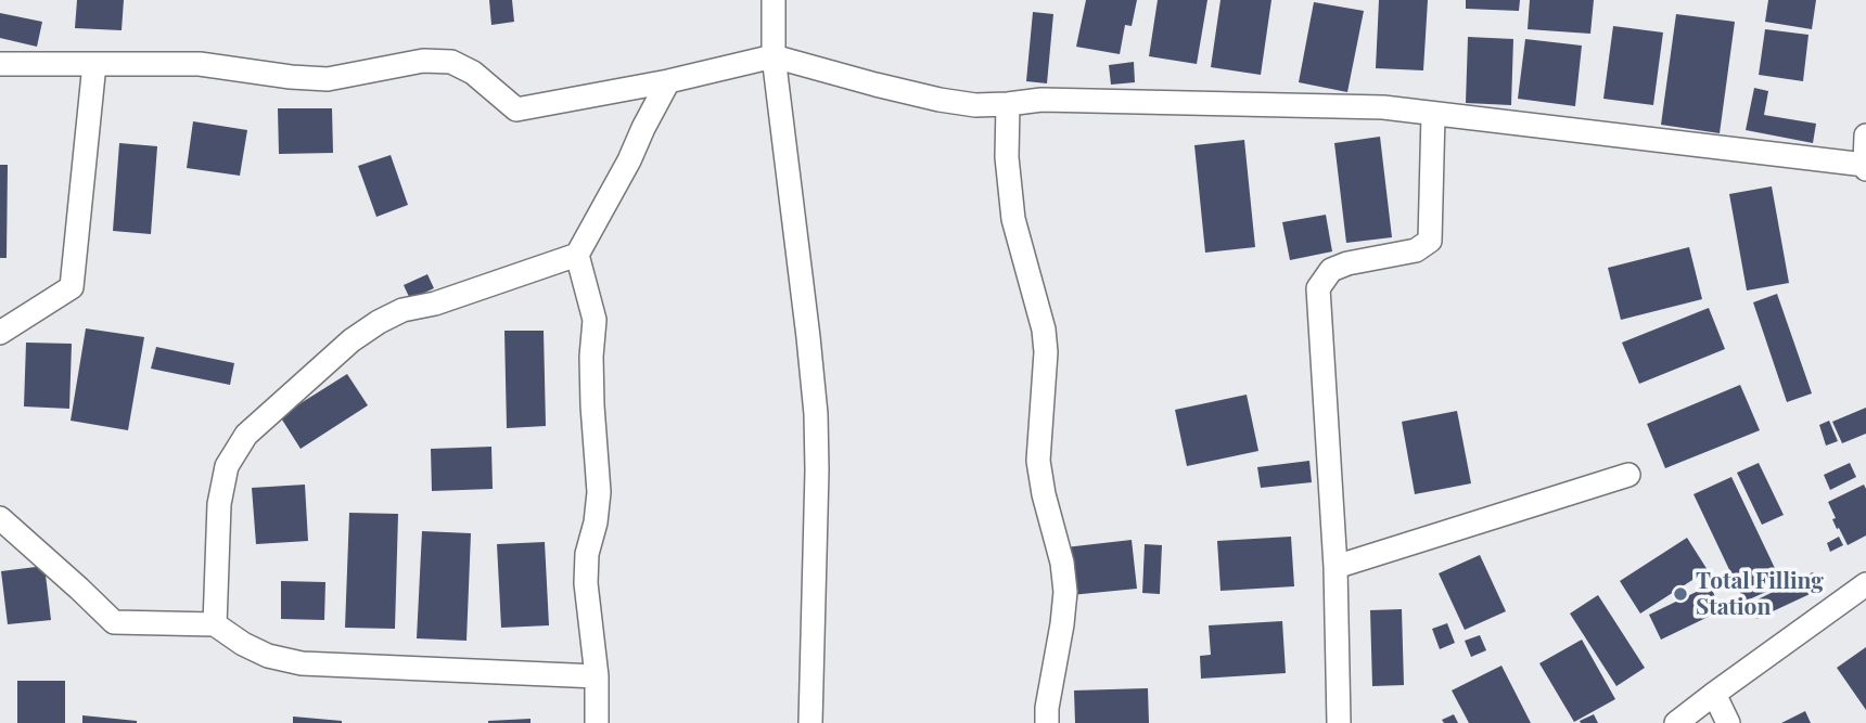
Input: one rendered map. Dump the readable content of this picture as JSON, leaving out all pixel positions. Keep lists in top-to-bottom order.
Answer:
{
  "places": ["Total Filling Station"]
}
